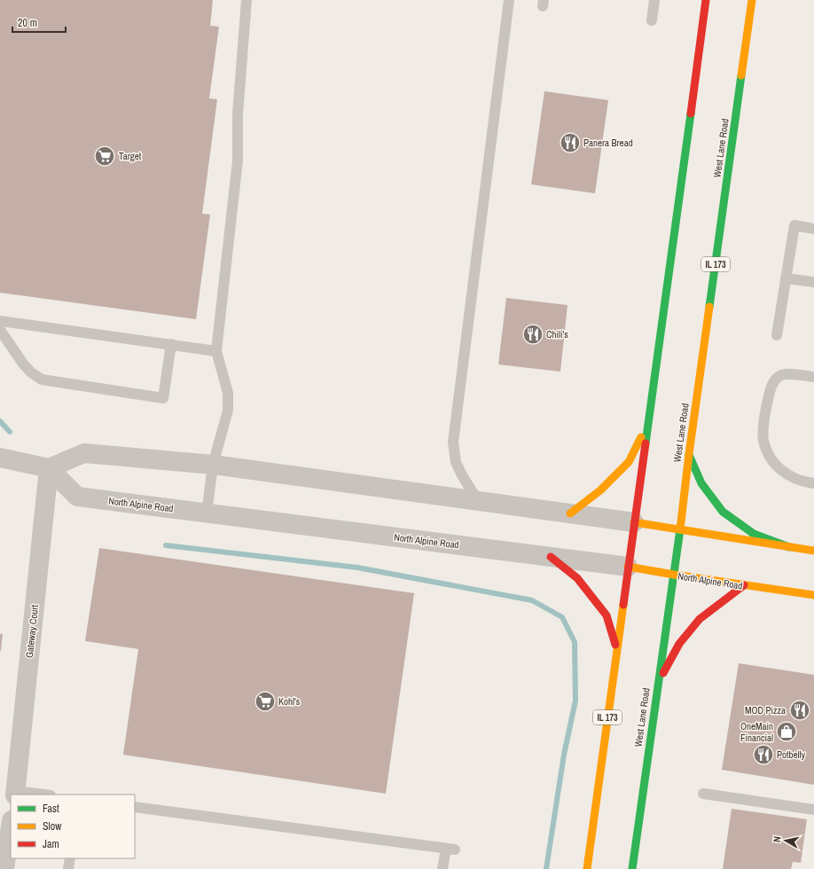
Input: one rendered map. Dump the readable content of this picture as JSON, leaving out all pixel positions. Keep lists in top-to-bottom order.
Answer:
{
  "streets": {
    "main road": ["West Lane Road", "IL 173", "North Alpine Road"],
    "street": ["Gateway Court"]
  },
  "crossings": [
    ["West Lane Road", "North Alpine Road"],
    ["IL 173", "North Alpine Road"],
    ["North Alpine Road", "Gateway Court"]
  ],
  "places": {
    "restaurant": [
      "Panera Bread",
      "Chili's",
      "MOD Pizza",
      "Potbelly"
    ],
    "supermarket": ["Target", "Kohl's"],
    "shop": ["OneMain Financial"]
  },
  "legend": ["Fast", "Slow", "Jam"],
  "scale_bar": "20 m",
  "north": "left"
}
